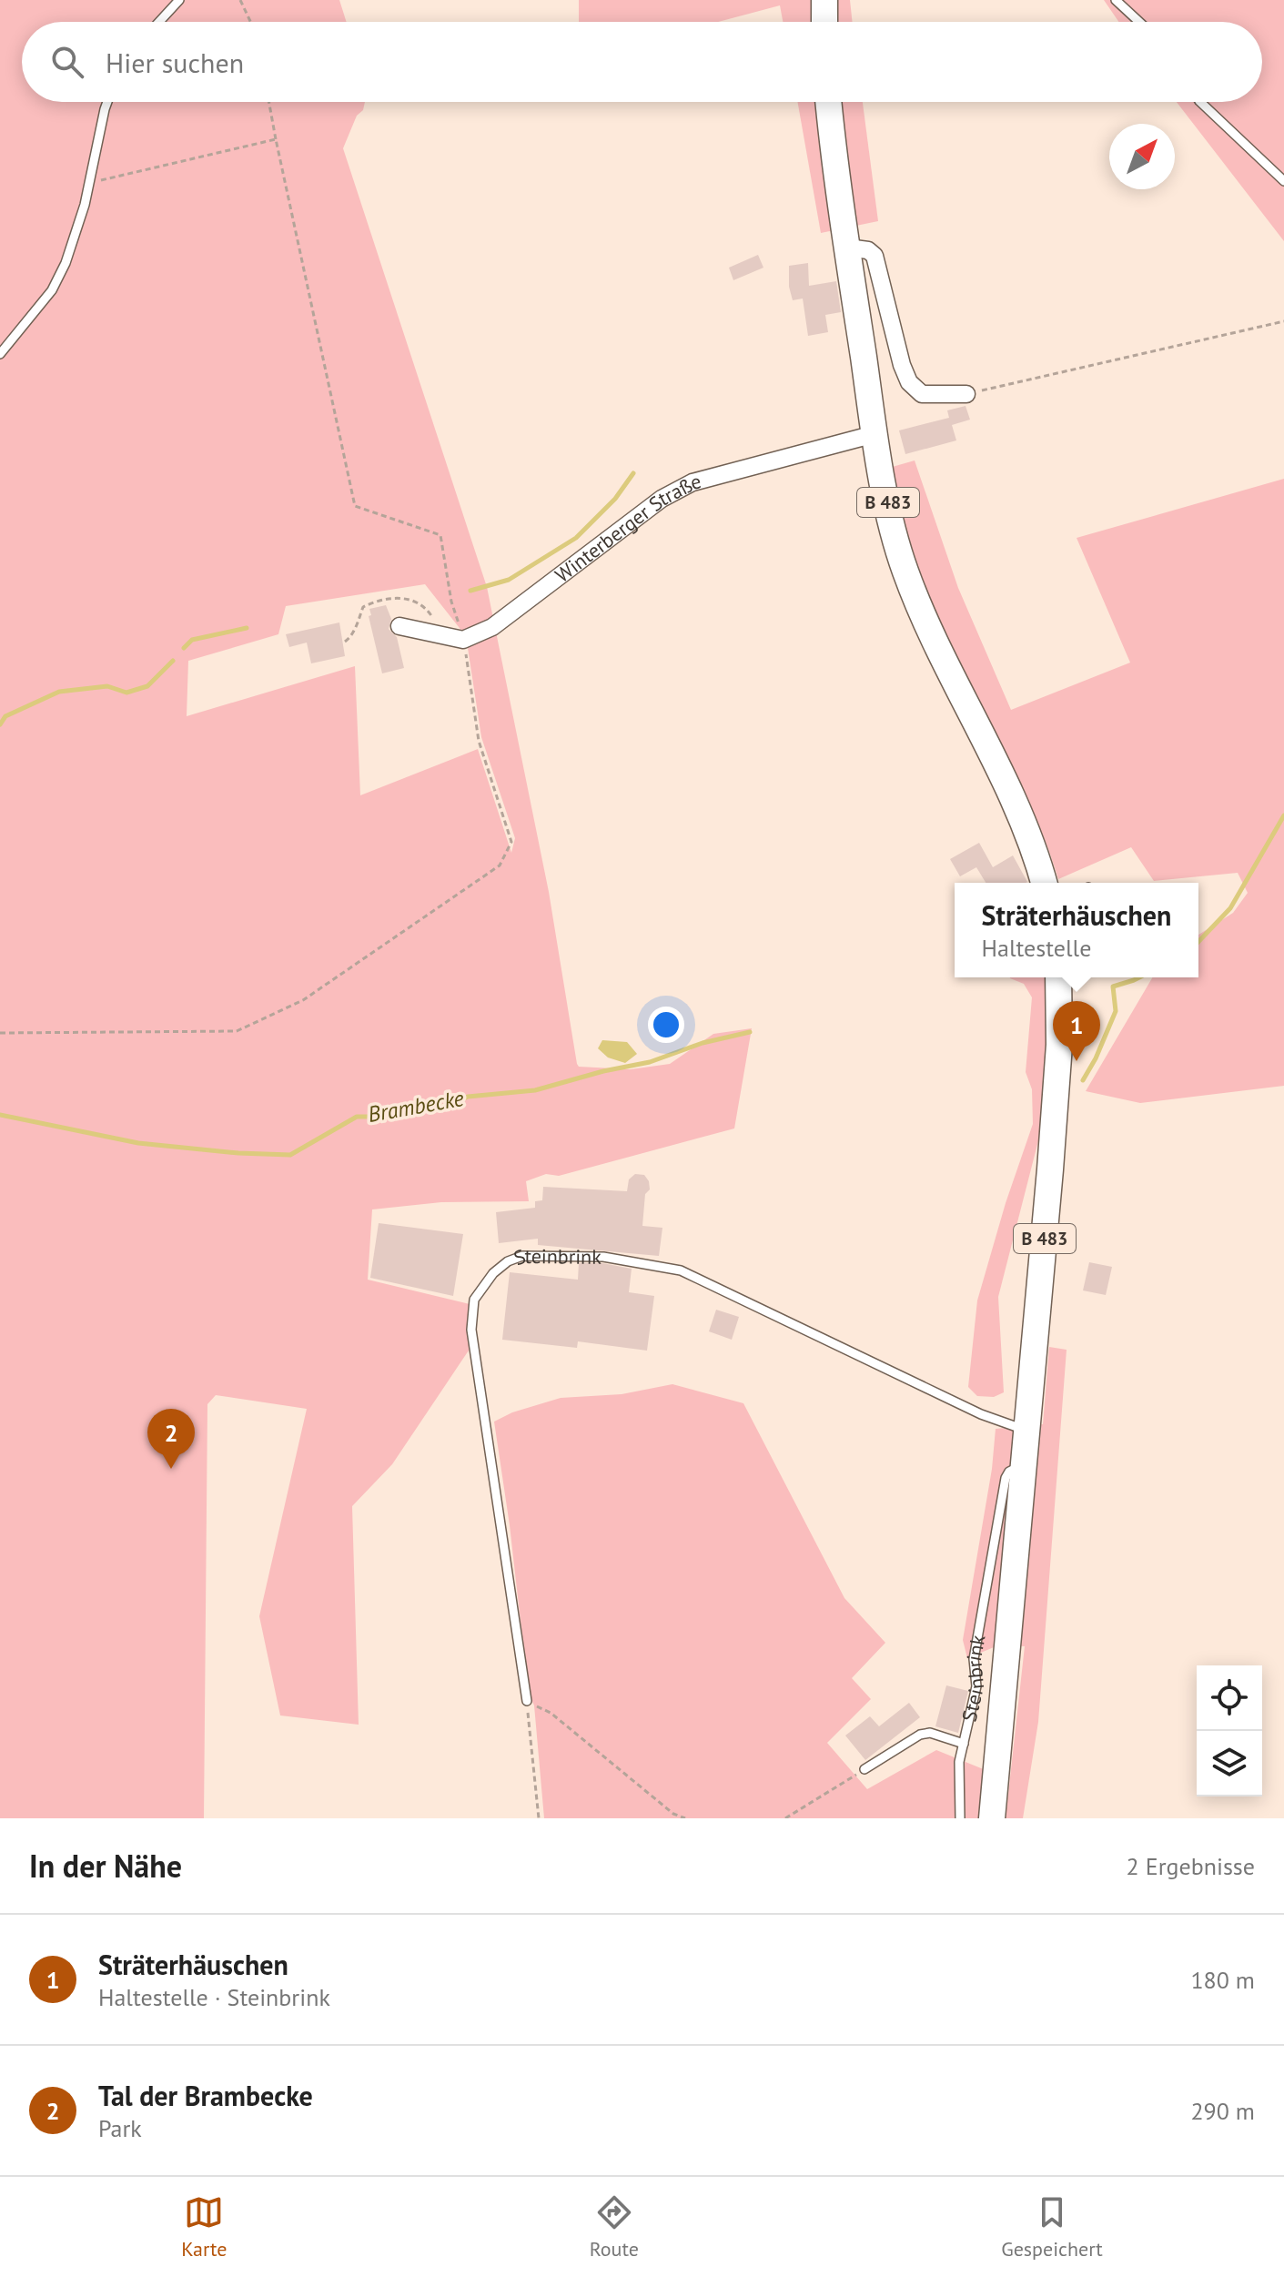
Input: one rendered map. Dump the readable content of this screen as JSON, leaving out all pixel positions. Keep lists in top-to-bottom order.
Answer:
{
  "streets": {
    "main road": ["B 483", "Steinbrink"],
    "street": ["Winterberger Straße"]
  },
  "crossings": [
    ["B 483", "Winterberger Straße"]
  ],
  "water": ["Brambecke"],
  "north": "top right",
  "page": {
    "search": "Hier suchen",
    "popup": ["Sträterhäuschen", "Haltestelle"],
    "pins": ["1", "2"],
    "heading": ["In der Nähe", "2 Ergebnisse"],
    "list": [
      {
        "mark": "1",
        "name": "Sträterhäuschen",
        "note": "Haltestelle · Steinbrink",
        "value": "180 m"
      },
      {
        "mark": "2",
        "name": "Tal der Brambecke",
        "note": "Park",
        "value": "290 m"
      }
    ],
    "nav": ["Karte", "Route", "Gespeichert"]
  }
}
